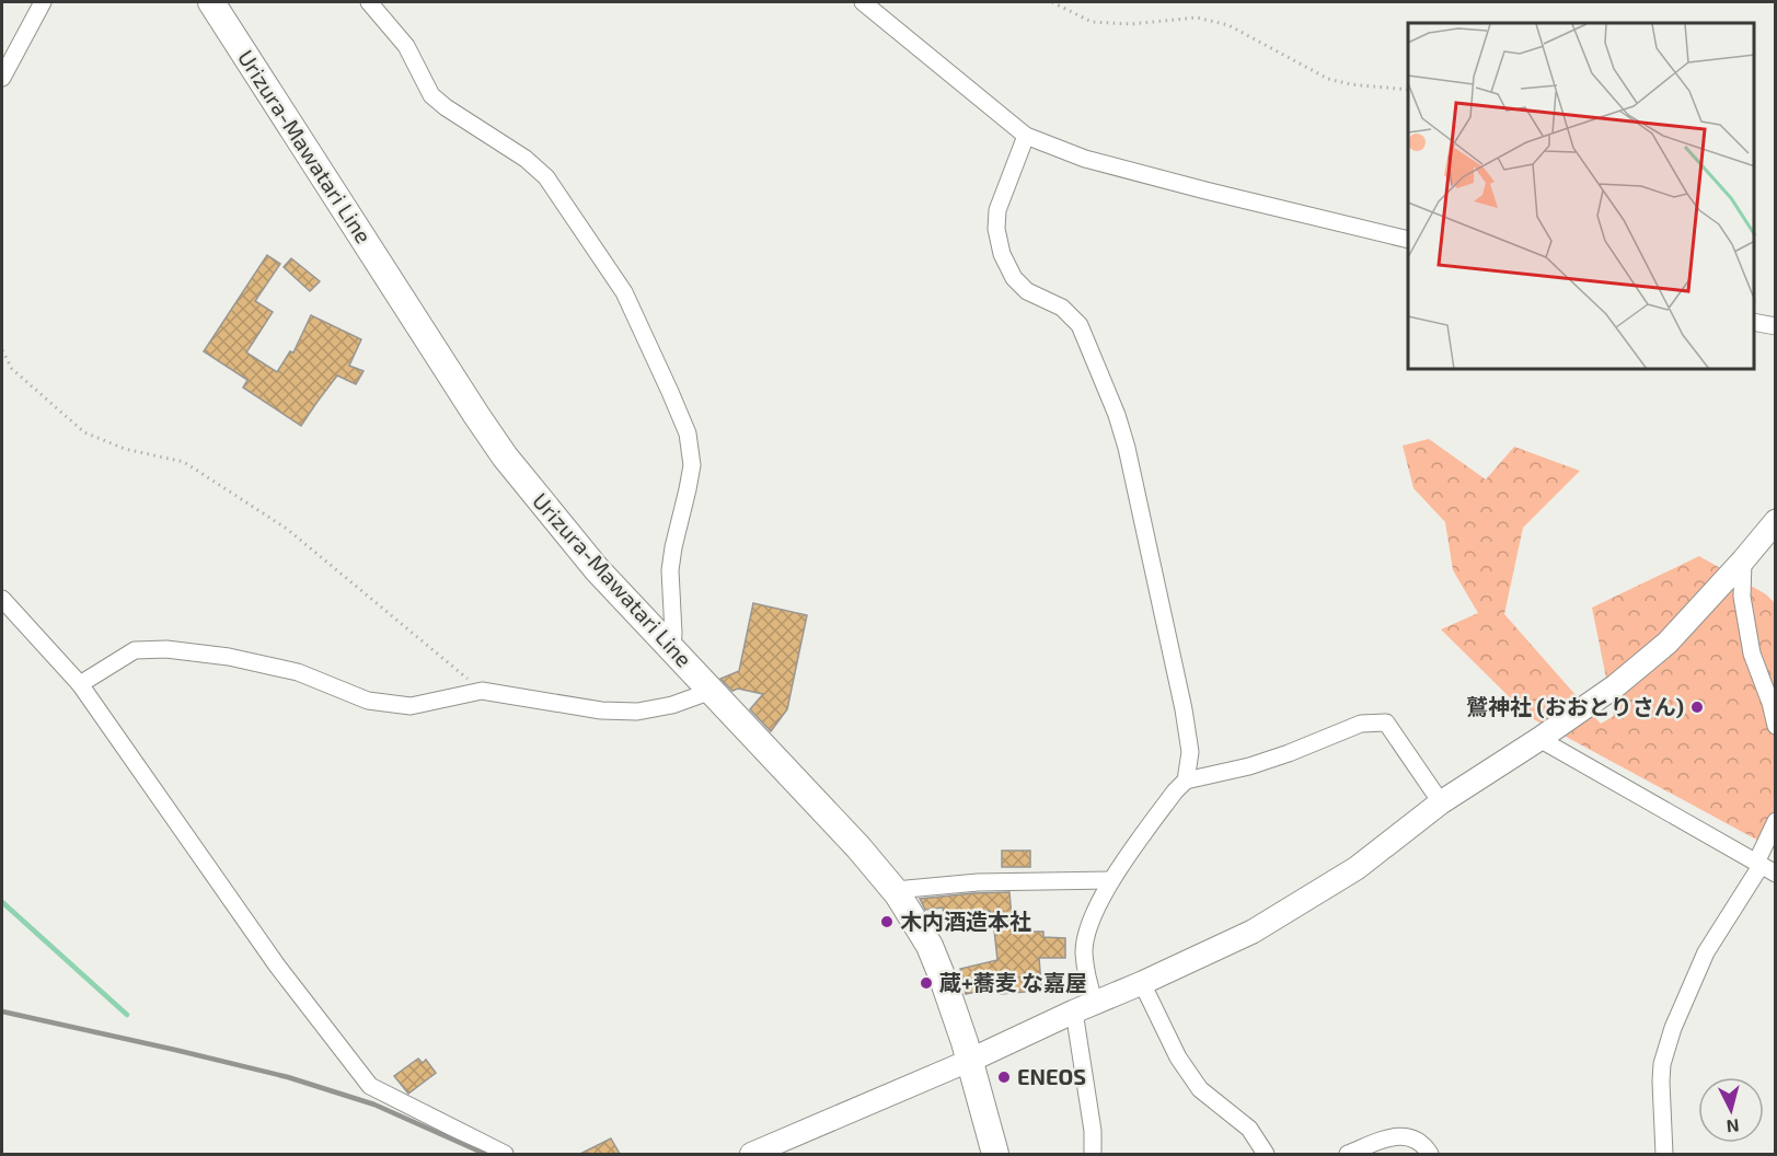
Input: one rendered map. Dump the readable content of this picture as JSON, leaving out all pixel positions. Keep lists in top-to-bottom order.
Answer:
{
  "streets": {
    "main road": ["Urizura-Mawatari Line"]
  },
  "places": [
    "鷲神社 (おおとりさん)",
    "木内酒造本社",
    "蔵+蕎麦 な嘉屋",
    "ENEOS"
  ],
  "north": "bottom"
}
